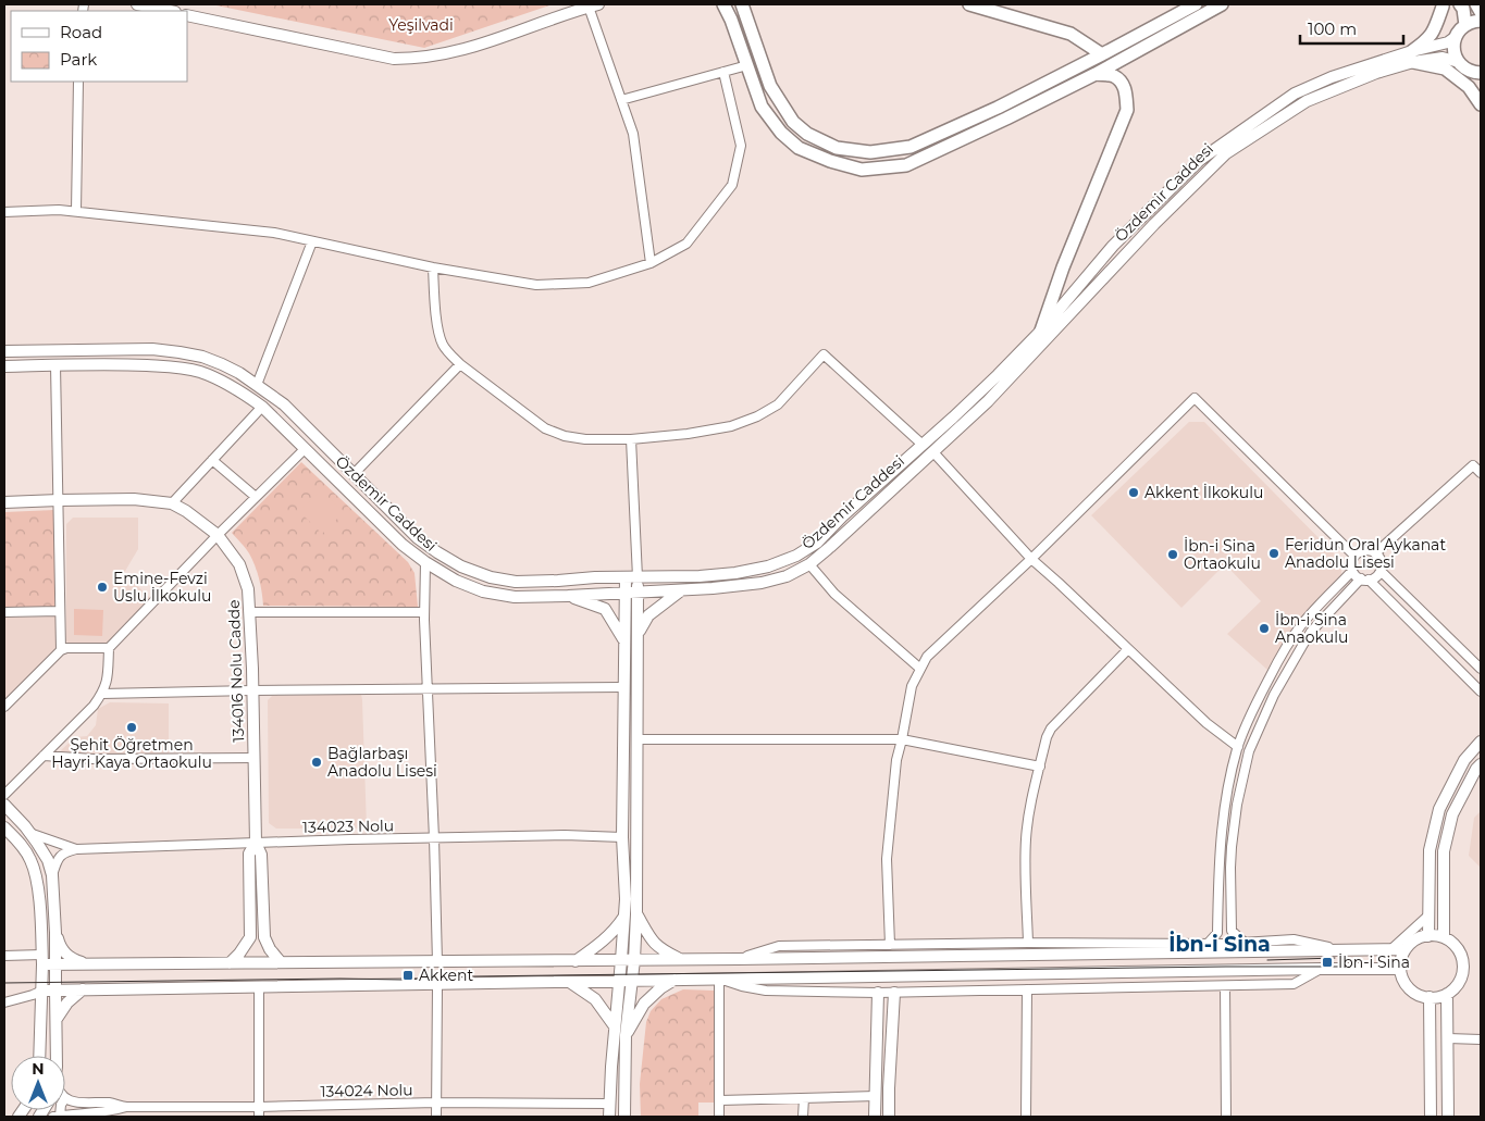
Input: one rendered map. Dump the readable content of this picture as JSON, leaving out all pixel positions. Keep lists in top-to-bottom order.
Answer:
{
  "streets": {
    "main road": ["Özdemir Caddesi", "134016 Nolu Cadde"],
    "street": ["134023 Nolu", "134024 Nolu"]
  },
  "crossings": [
    ["134016 Nolu Cadde", "134023 Nolu"]
  ],
  "districts": ["İbn-i Sina"],
  "parks": ["Yeşilvadi"],
  "places": {
    "other": [
      "Akkent İlkokulu",
      "Feridun Oral Aykanat Anadolu Lisesi",
      "İbn-i Sina Ortaokulu",
      "Emine-Fevzi Uslu İlkokulu",
      "İbn-i Sina Anaokulu",
      "Şehit Öğretmen Hayri Kaya Ortaokulu",
      "Bağlarbaşı Anadolu Lisesi"
    ],
    "transit": ["İbn-i Sina", "Akkent"]
  },
  "legend": ["Road", "Park"],
  "scale_bar": "100 m",
  "north": "top"
}
